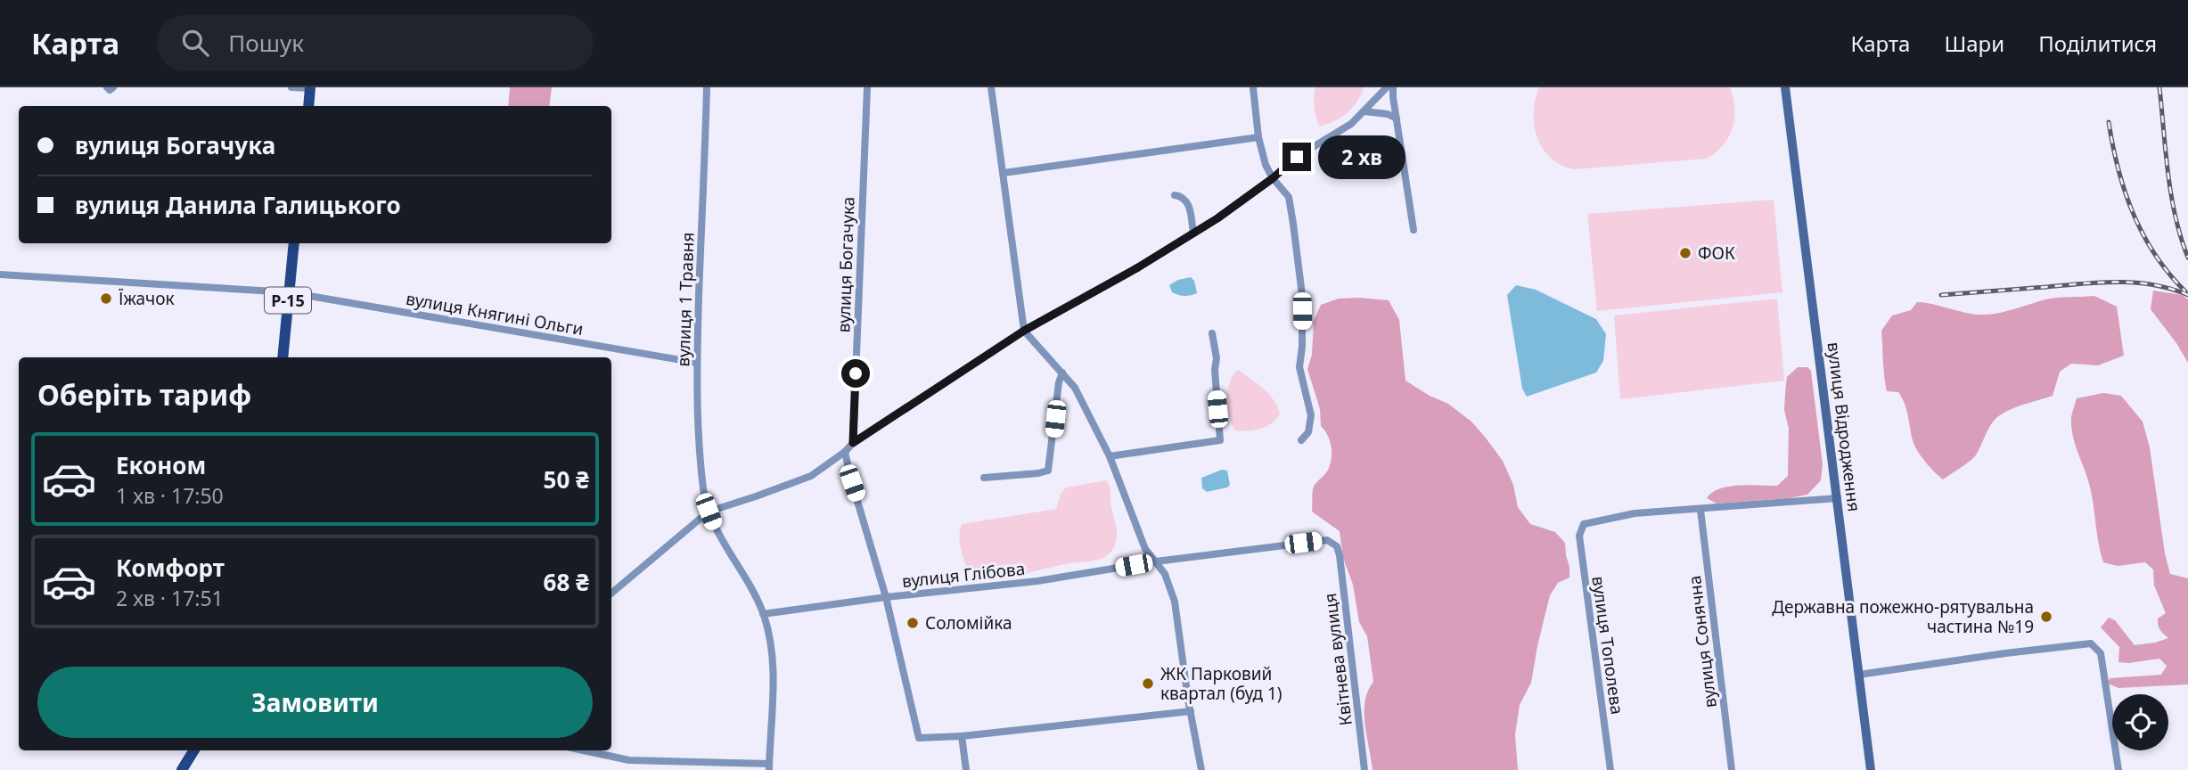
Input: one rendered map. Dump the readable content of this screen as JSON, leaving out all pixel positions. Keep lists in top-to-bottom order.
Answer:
{
  "streets": {
    "main road": ["Р-15"],
    "street": [
      "вулиця Богачука",
      "вулиця 1 Травня",
      "вулиця Княгині Ольги",
      "вулиця Відродження",
      "вулиця Глібова",
      "вулиця Сонячна",
      "вулиця Тополева",
      "Квітнева вулиця"
    ]
  },
  "crossings": [
    ["вулиця 1 Травня", "вулиця Княгині Ольги"],
    ["Р-15", "вулиця Княгині Ольги"],
    ["вулиця Глібова", "Квітнева вулиця"],
    ["вулиця Сонячна", "вулиця Тополева"]
  ],
  "places": [
    "ФОК",
    "Їжачок",
    "Державна пожежно-рятувальна частина №19",
    "Соломійка",
    "ЖК Парковий квартал (буд 1)"
  ],
  "page": {
    "header": "Карта",
    "search": "Пошук",
    "nav": ["Карта", "Шари", "Поділитися"],
    "banner": ["вулиця Богачука", "вулиця Данила Галицького"],
    "bubble": "2 хв",
    "heading": "Оберіть тариф",
    "list": [
      {
        "name": "Економ",
        "note": "1 хв · 17:50",
        "value": "50 ₴"
      },
      {
        "name": "Комфорт",
        "note": "2 хв · 17:51",
        "value": "68 ₴"
      }
    ],
    "buttons": "Замовити"
  }
}
